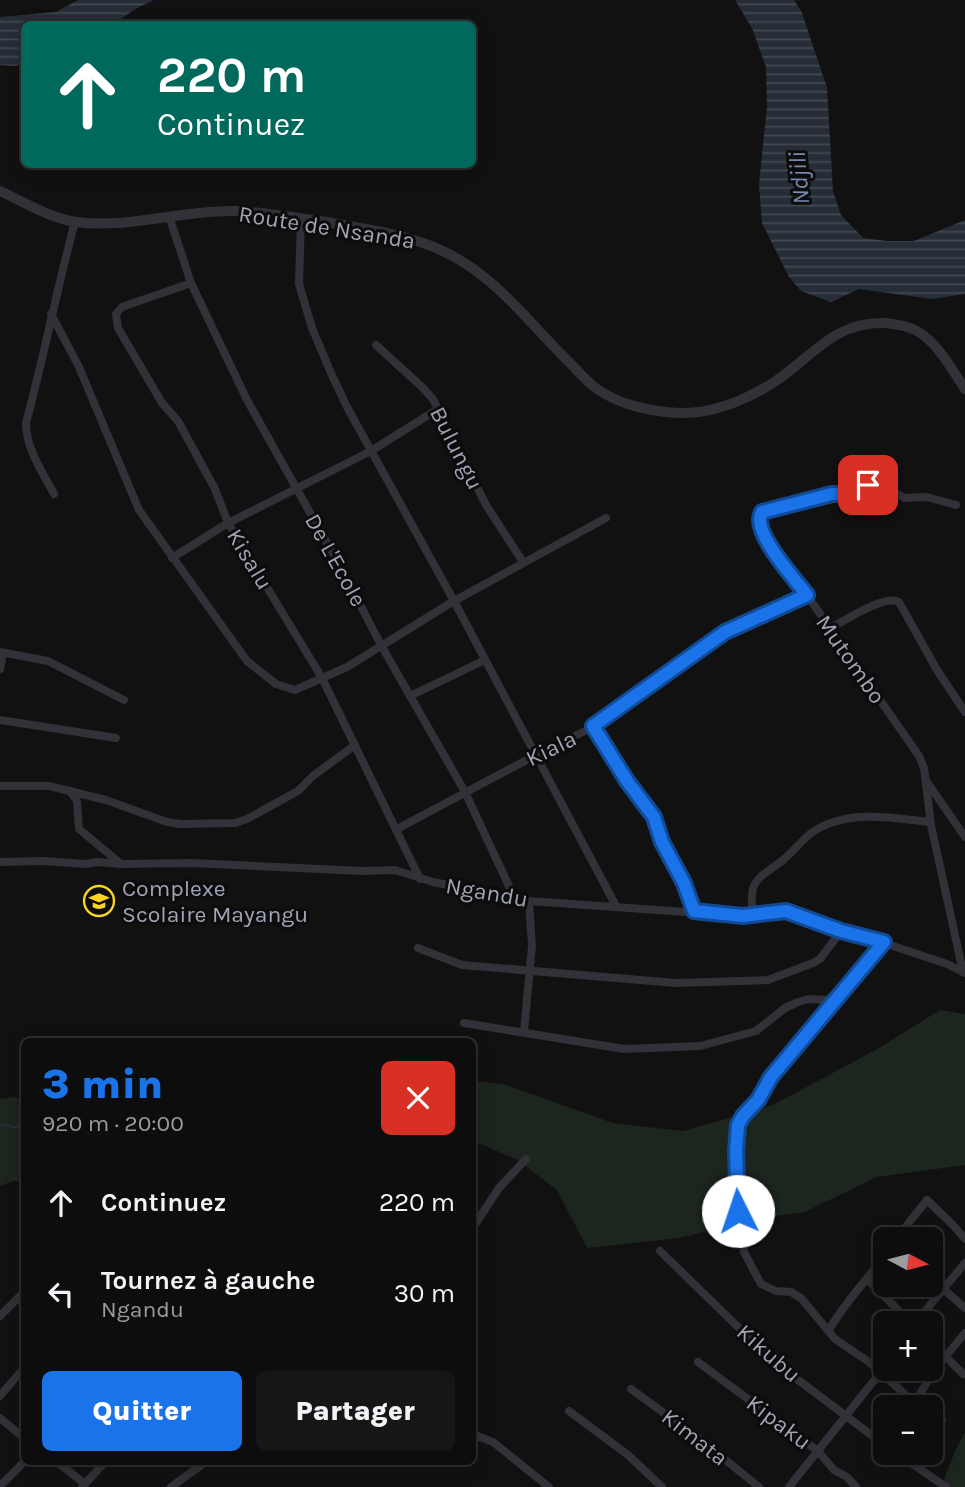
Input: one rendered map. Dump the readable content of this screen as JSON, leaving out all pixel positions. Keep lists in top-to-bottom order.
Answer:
{
  "streets": {
    "street": [
      "Route de Nsanda",
      "Bulungu",
      "Kisalu",
      "De L'Ecole",
      "Mutombo",
      "Kiala",
      "Ngandu",
      "Kikubu",
      "Kipaku",
      "Kimata"
    ]
  },
  "crossings": [
    ["Route de Nsanda", "De L'Ecole"],
    ["Kisalu", "De L'Ecole"],
    ["Kisalu", "Kiala"],
    ["Kisalu", "Ngandu"],
    ["De L'Ecole", "Kiala"],
    ["De L'Ecole", "Ngandu"],
    ["Mutombo", "Kiala"],
    ["Mutombo", "Ngandu"]
  ],
  "water": ["Ndjili"],
  "places": {
    "school or university": ["Complexe Scolaire Mayangu"]
  },
  "north": "right",
  "page": {
    "turn": ["220 m", "Continuez"],
    "heading": ["3 min", "920 m · 20:00"],
    "list": [
      {
        "name": "Continuez",
        "value": "220 m"
      },
      {
        "name": "Tournez à gauche",
        "note": "Ngandu",
        "value": "30 m"
      }
    ],
    "map_buttons": ["+", "−"],
    "buttons": ["Quitter", "Partager"]
  }
}
